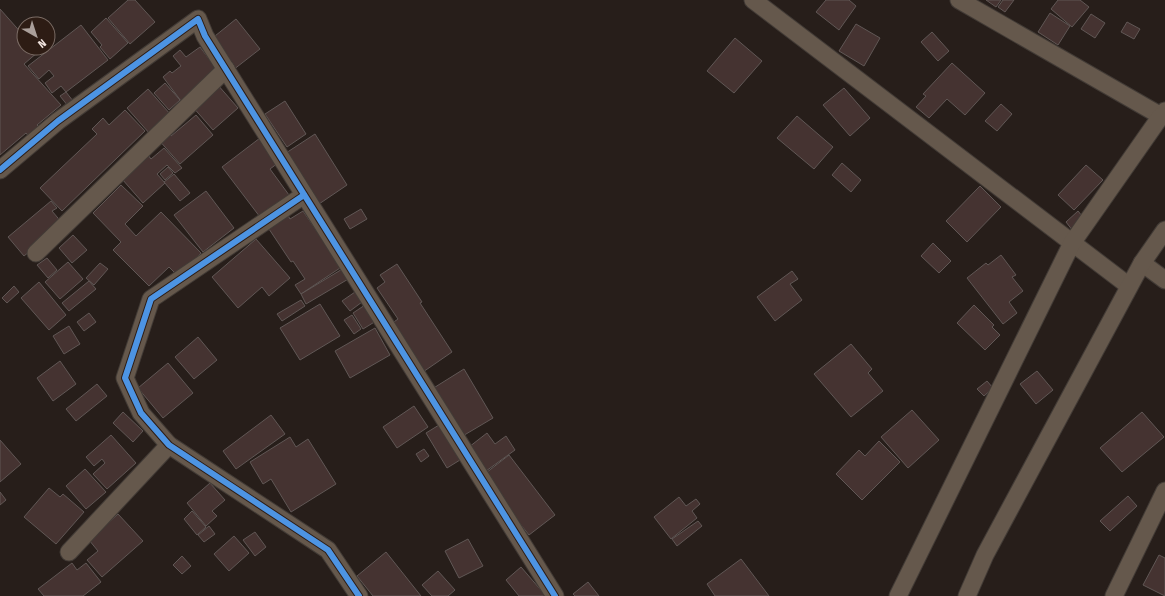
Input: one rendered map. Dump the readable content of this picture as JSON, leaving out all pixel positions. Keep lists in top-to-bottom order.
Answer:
{
  "north": "bottom right"
}
